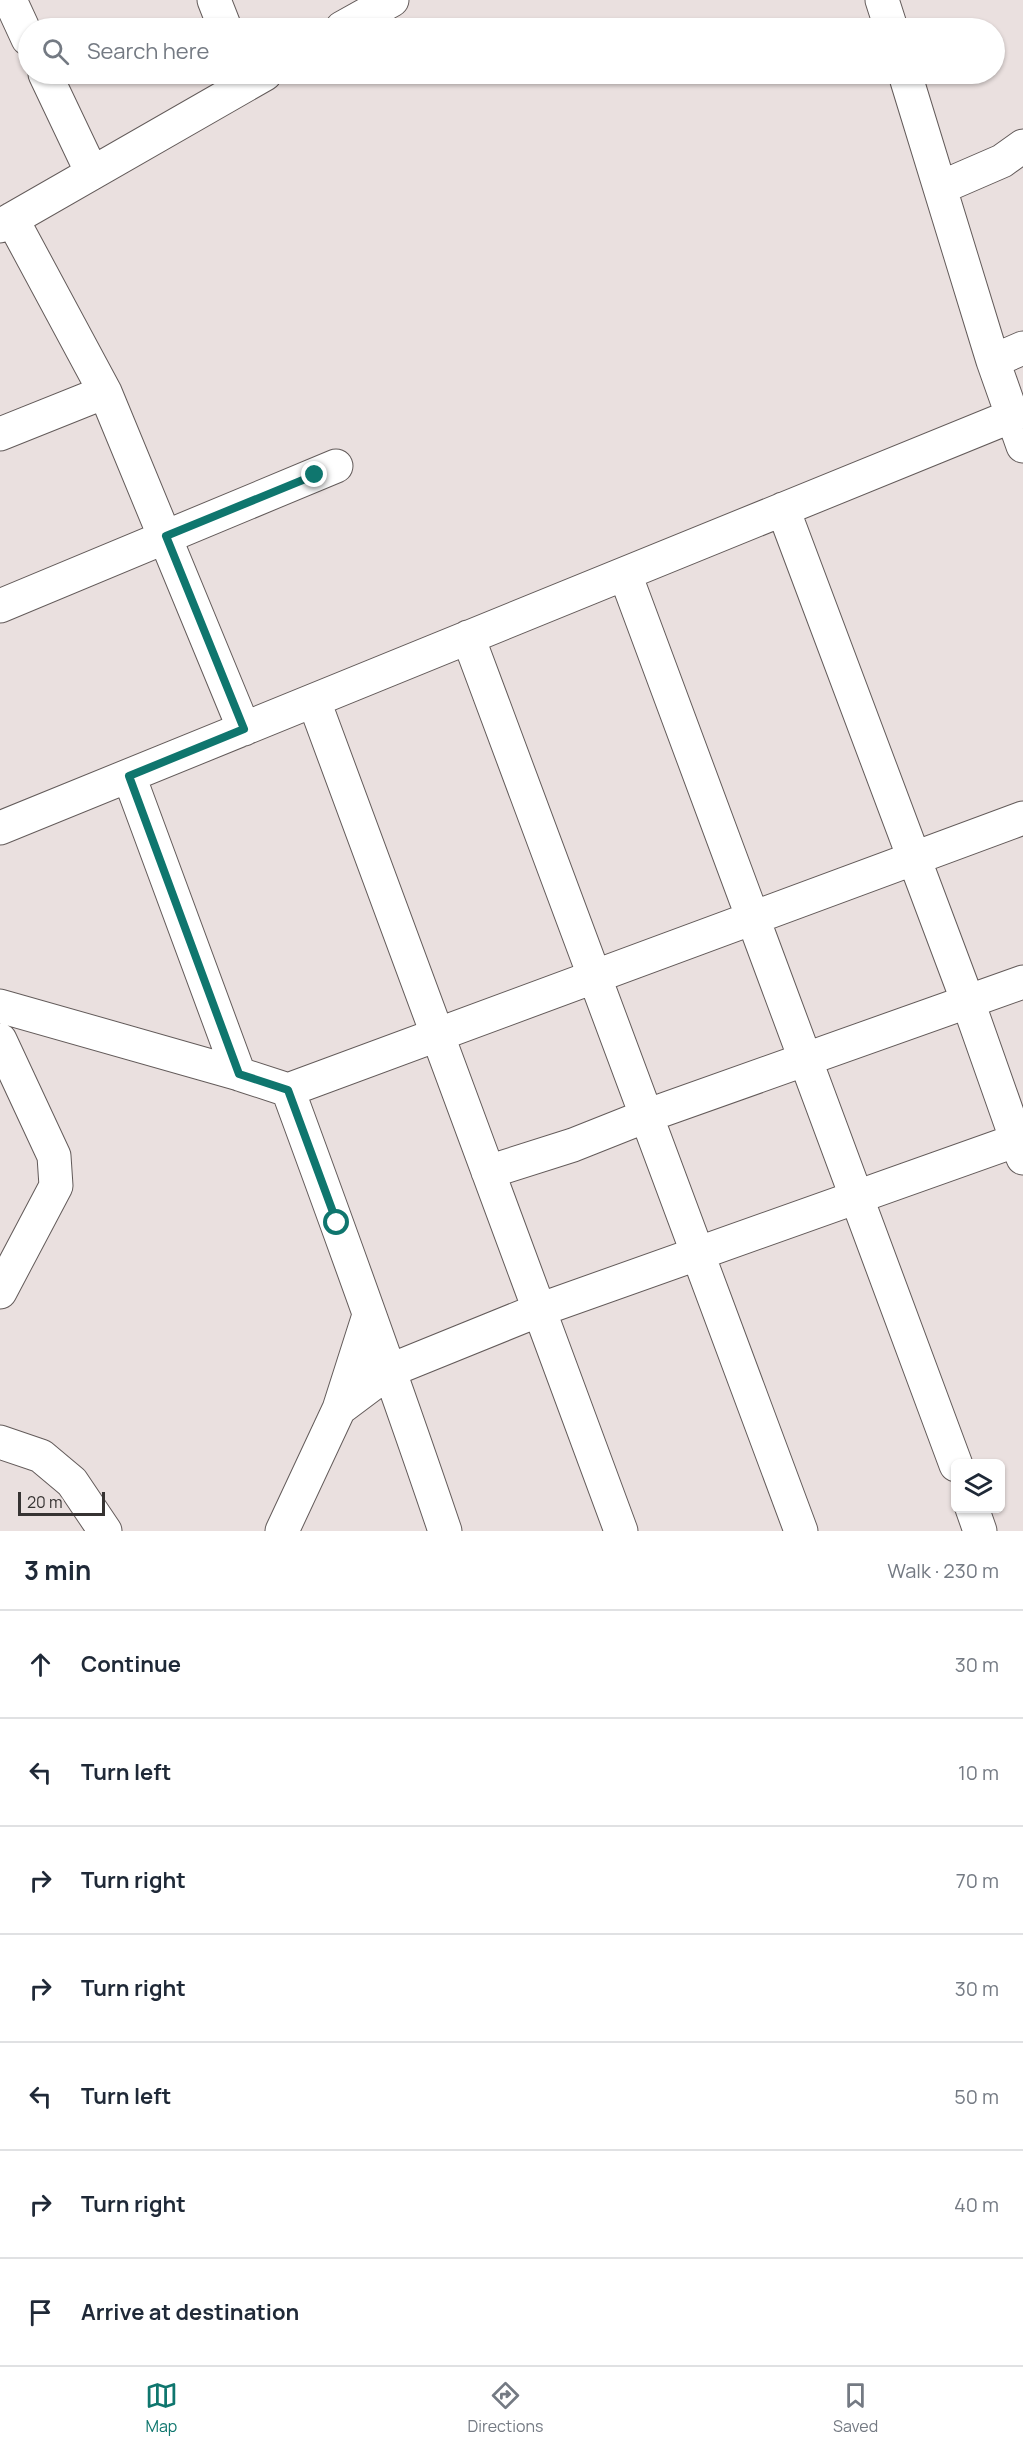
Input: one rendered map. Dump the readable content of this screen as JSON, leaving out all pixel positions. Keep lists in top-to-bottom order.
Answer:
{
  "scale_bar": "20 m",
  "page": {
    "search": "Search here",
    "scale": "20 m",
    "heading": ["3 min", "Walk · 230 m"],
    "list": [
      ["Continue", "30 m"],
      ["Turn left", "10 m"],
      ["Turn right", "70 m"],
      ["Turn right", "30 m"],
      ["Turn left", "50 m"],
      ["Turn right", "40 m"],
      "Arrive at destination"
    ],
    "nav": ["Map", "Directions", "Saved"]
  }
}
